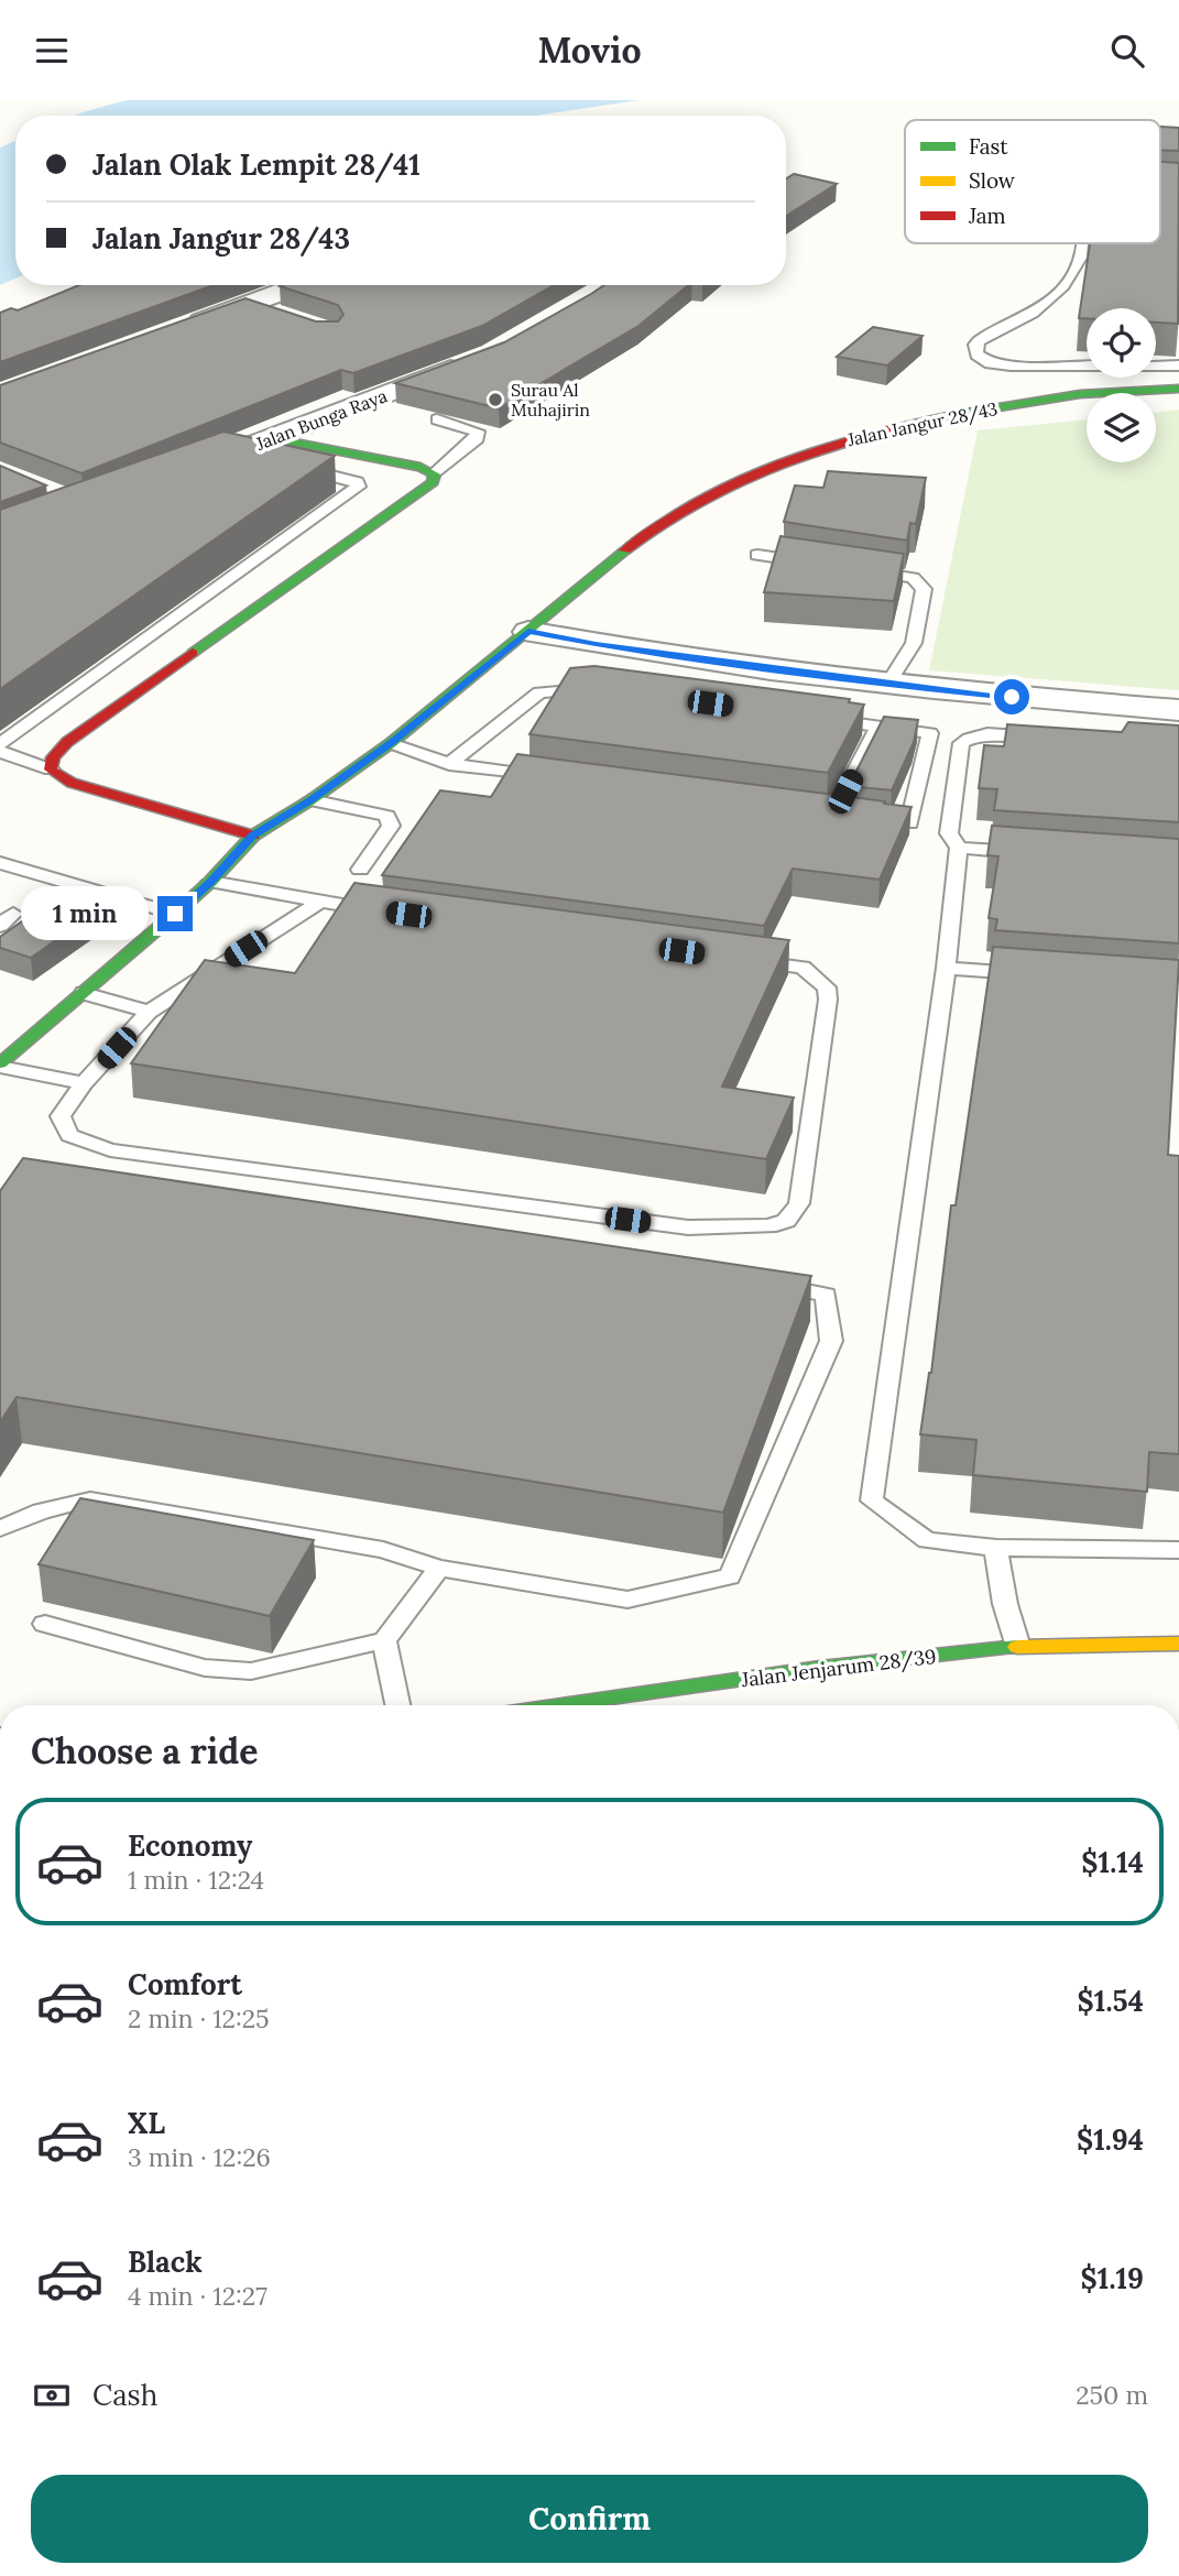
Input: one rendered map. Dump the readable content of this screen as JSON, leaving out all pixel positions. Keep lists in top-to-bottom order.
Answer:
{
  "streets": {
    "street": ["Jalan Bunga Raya", "Jalan Jangur 28/43", "Jalan Jenjarum 28/39"]
  },
  "places": ["Surau Al Muhajirin"],
  "legend": ["Fast", "Slow", "Jam"],
  "page": {
    "header": "Movio",
    "banner": ["Jalan Olak Lempit 28/41", "Jalan Jangur 28/43"],
    "bubble": "1 min",
    "heading": "Choose a ride",
    "list": [
      {
        "name": "Economy",
        "note": "1 min · 12:24",
        "value": "$1.14"
      },
      {
        "name": "Comfort",
        "note": "2 min · 12:25",
        "value": "$1.54"
      },
      {
        "name": "XL",
        "note": "3 min · 12:26",
        "value": "$1.94"
      },
      {
        "name": "Black",
        "note": "4 min · 12:27",
        "value": "$1.19"
      }
    ],
    "pay": ["Cash", "250 m"],
    "buttons": "Confirm"
  }
}
